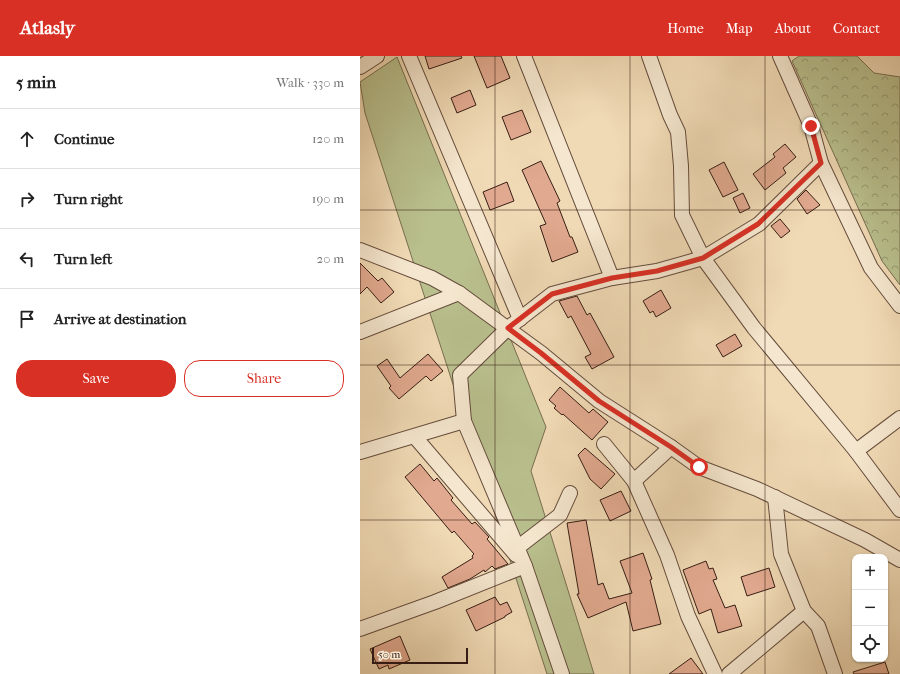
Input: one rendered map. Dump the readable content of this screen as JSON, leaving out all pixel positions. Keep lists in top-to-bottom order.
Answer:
{
  "scale_bar": "50 m",
  "page": {
    "header": "Atlasly",
    "nav": [
      "Home",
      "Map",
      "About",
      "Contact"
    ],
    "heading": ["5 min", "Walk · 330 m"],
    "list": [
      ["Continue", "120 m"],
      ["Turn right", "190 m"],
      ["Turn left", "20 m"],
      "Arrive at destination"
    ],
    "buttons": ["Save", "Share"],
    "map_buttons": ["+", "−"],
    "scale": "50 m"
  }
}
